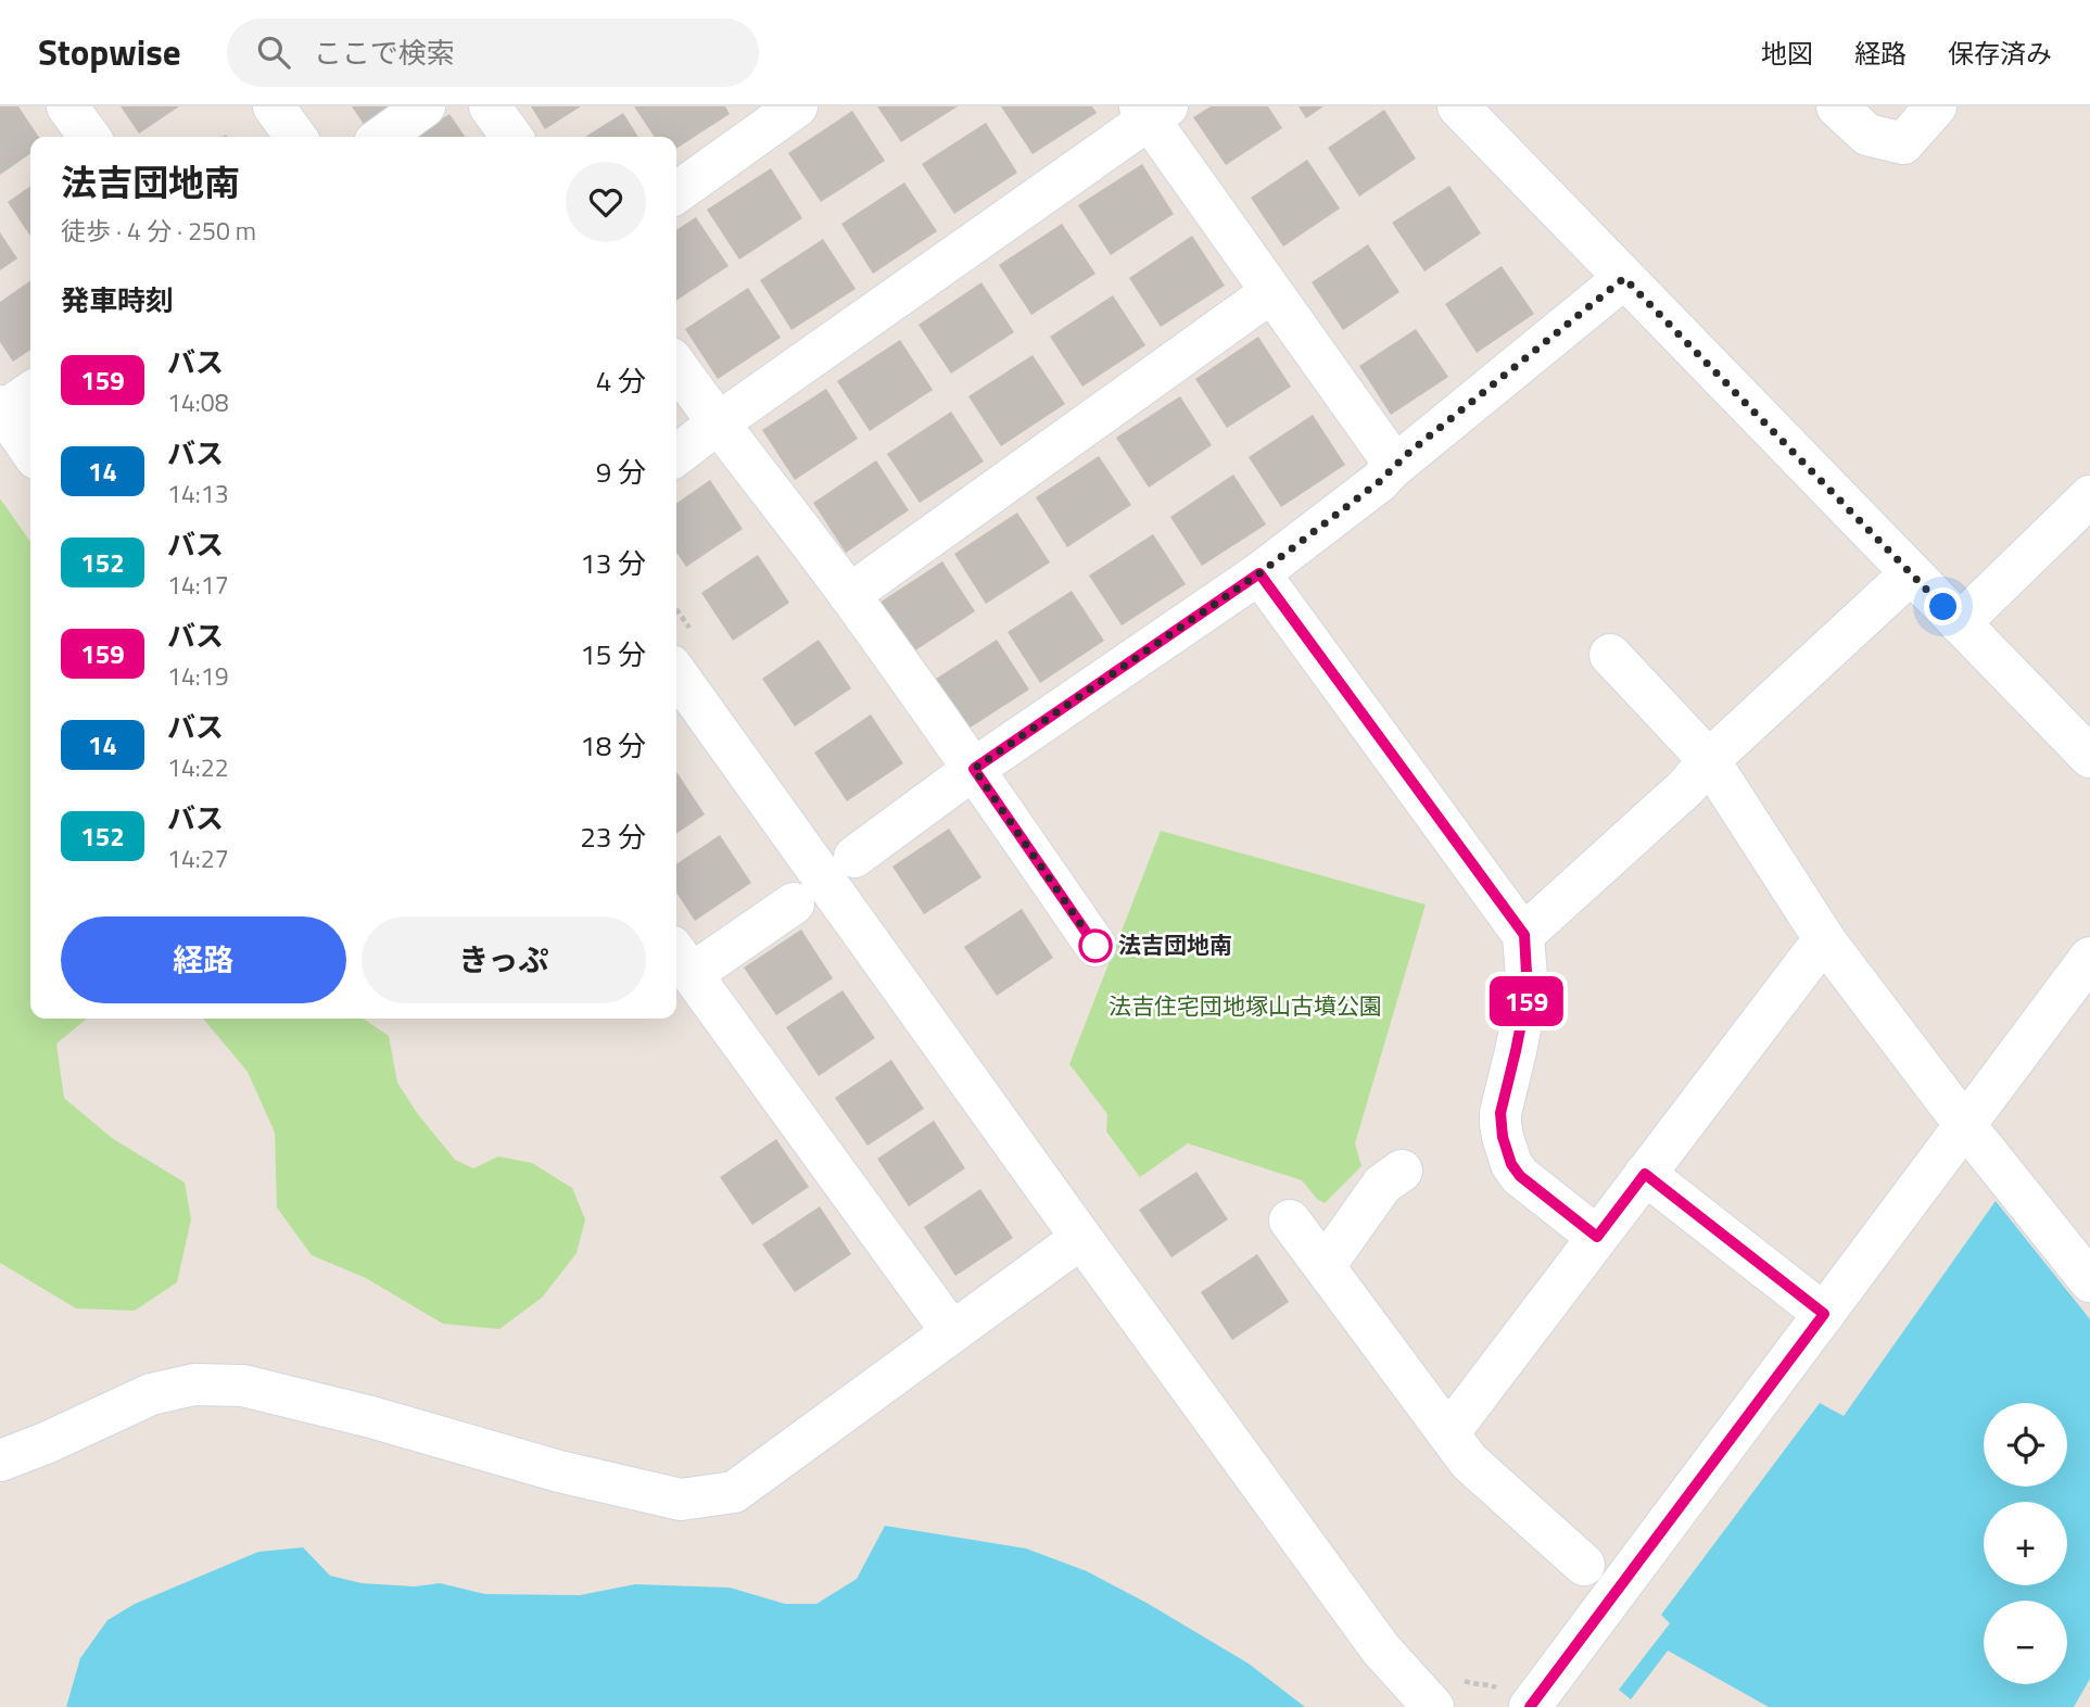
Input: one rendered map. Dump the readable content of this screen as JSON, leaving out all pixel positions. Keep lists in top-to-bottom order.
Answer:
{
  "parks": ["法吉住宅団地塚山古墳公園"],
  "places": ["法吉団地南"],
  "lines": ["bus line 159"],
  "page": {
    "header": "Stopwise",
    "search": "ここで検索",
    "nav": ["地図", "経路", "保存済み"],
    "on_map": "159",
    "heading": [
      ["法吉団地南", "徒歩 · 4 分 · 250 m"],
      "発車時刻"
    ],
    "list": [
      {
        "mark": "159",
        "name": "バス",
        "note": "14:08",
        "value": "4 分"
      },
      {
        "mark": "14",
        "name": "バス",
        "note": "14:13",
        "value": "9 分"
      },
      {
        "mark": "152",
        "name": "バス",
        "note": "14:17",
        "value": "13 分"
      },
      {
        "mark": "159",
        "name": "バス",
        "note": "14:19",
        "value": "15 分"
      },
      {
        "mark": "14",
        "name": "バス",
        "note": "14:22",
        "value": "18 分"
      },
      {
        "mark": "152",
        "name": "バス",
        "note": "14:27",
        "value": "23 分"
      }
    ],
    "buttons": ["経路", "きっぷ"],
    "map_buttons": ["+", "−"]
  }
}
